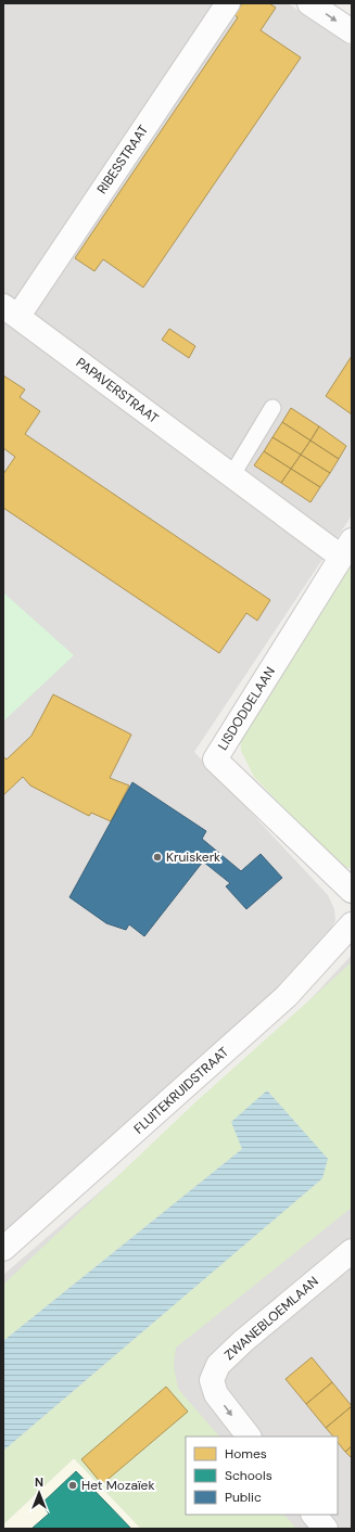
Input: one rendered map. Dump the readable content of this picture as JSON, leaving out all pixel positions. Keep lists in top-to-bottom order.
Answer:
{
  "streets": {
    "street": [
      "RIBESSTRAAT",
      "PAPAVERSTRAAT",
      "LISDODDELAAN",
      "FLUITEKRUIDSTRAAT",
      "ZWANEBLOEMLAAN"
    ]
  },
  "crossings": [
    ["RIBESSTRAAT", "PAPAVERSTRAAT"],
    ["PAPAVERSTRAAT", "LISDODDELAAN"]
  ],
  "one_way": ["ZWANEBLOEMLAAN"],
  "places": ["Kruiskerk", "Het Mozaïek"],
  "legend": ["Homes", "Schools", "Public"],
  "north": "top"
}
